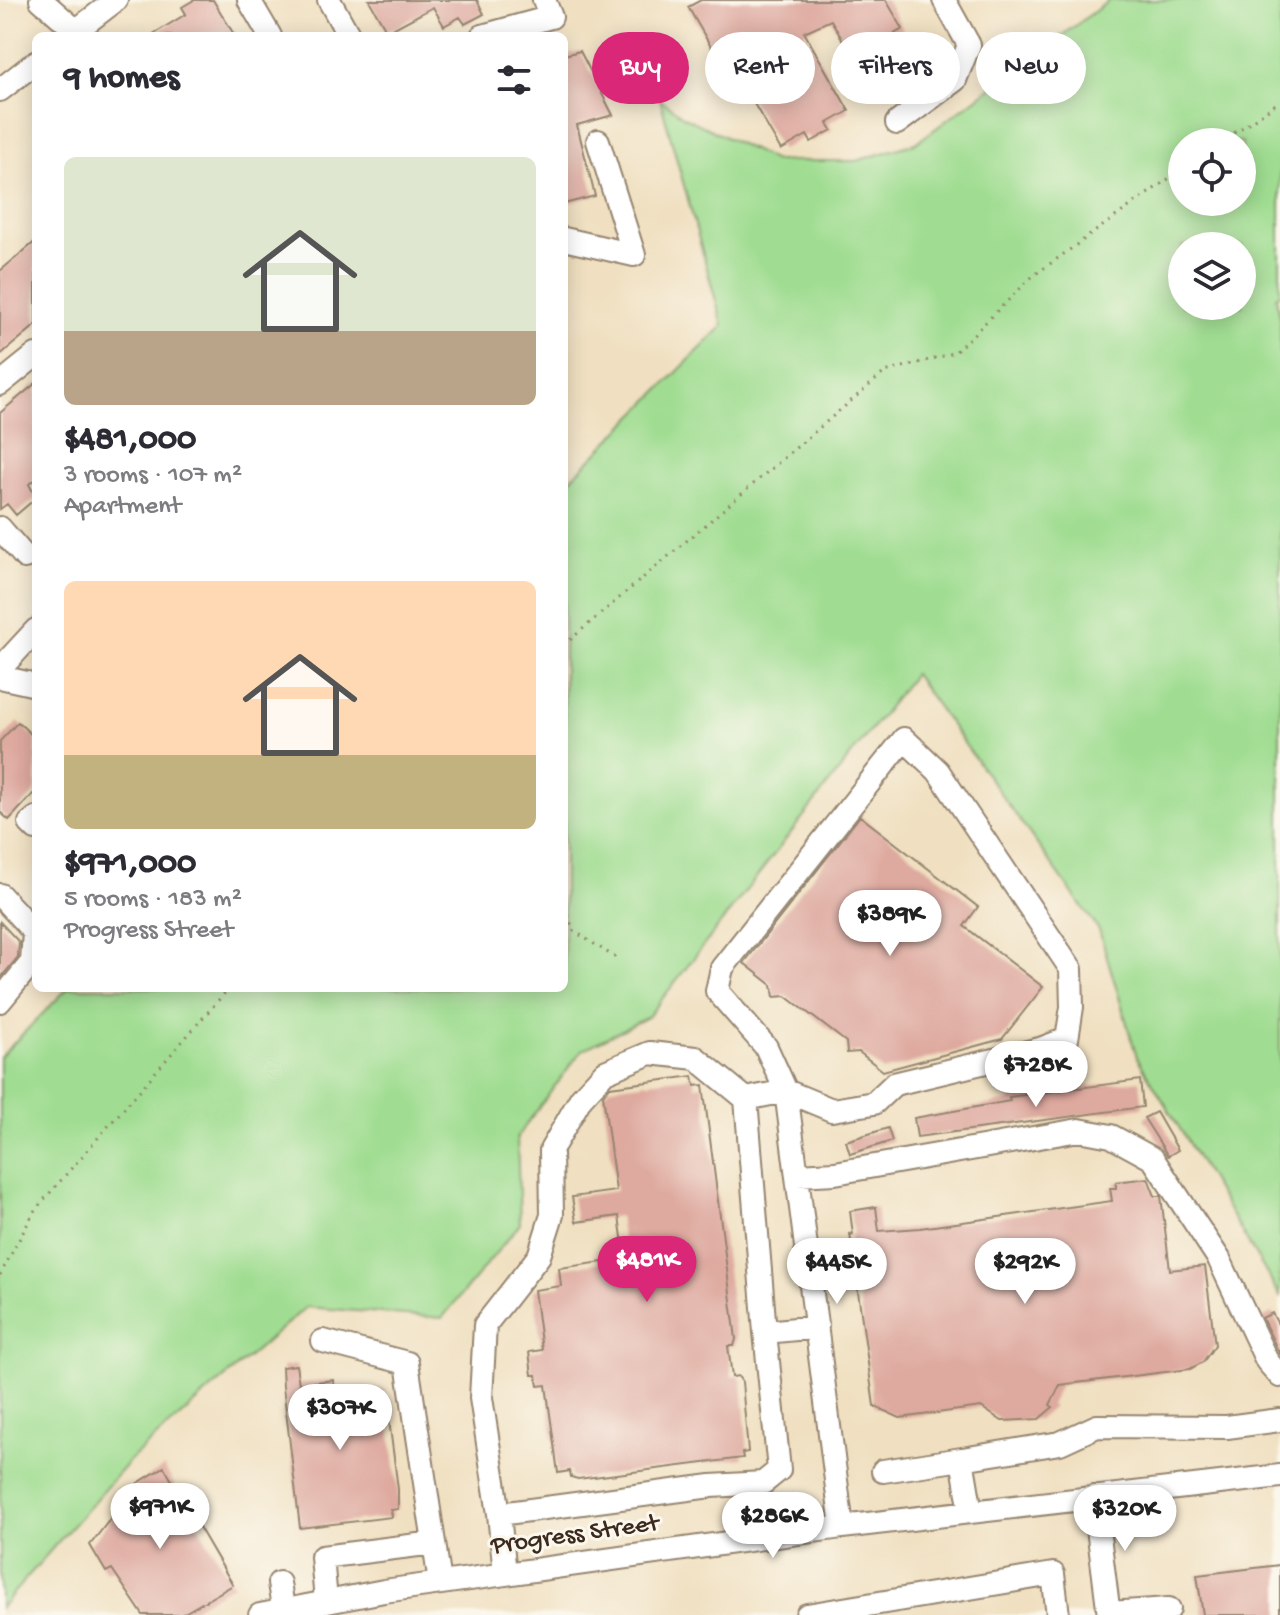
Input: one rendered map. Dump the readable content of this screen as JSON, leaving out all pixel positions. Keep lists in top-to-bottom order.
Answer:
{
  "streets": {
    "street": ["Progress Street"]
  },
  "page": {
    "chip": [
      "Buy",
      "Rent",
      "Filters",
      "New"
    ],
    "heading": "9 homes",
    "list": [
      {
        "name": "$481,000",
        "note": "3 rooms · 107 m² · Apartment"
      },
      {
        "name": "$971,000",
        "note": "5 rooms · 183 m² · Progress Street"
      }
    ],
    "price": [
      "$389K",
      "$728K",
      "$481K",
      "$445K",
      "$292K",
      "$307K",
      "$971K",
      "$320K",
      "$286K"
    ]
  }
}
